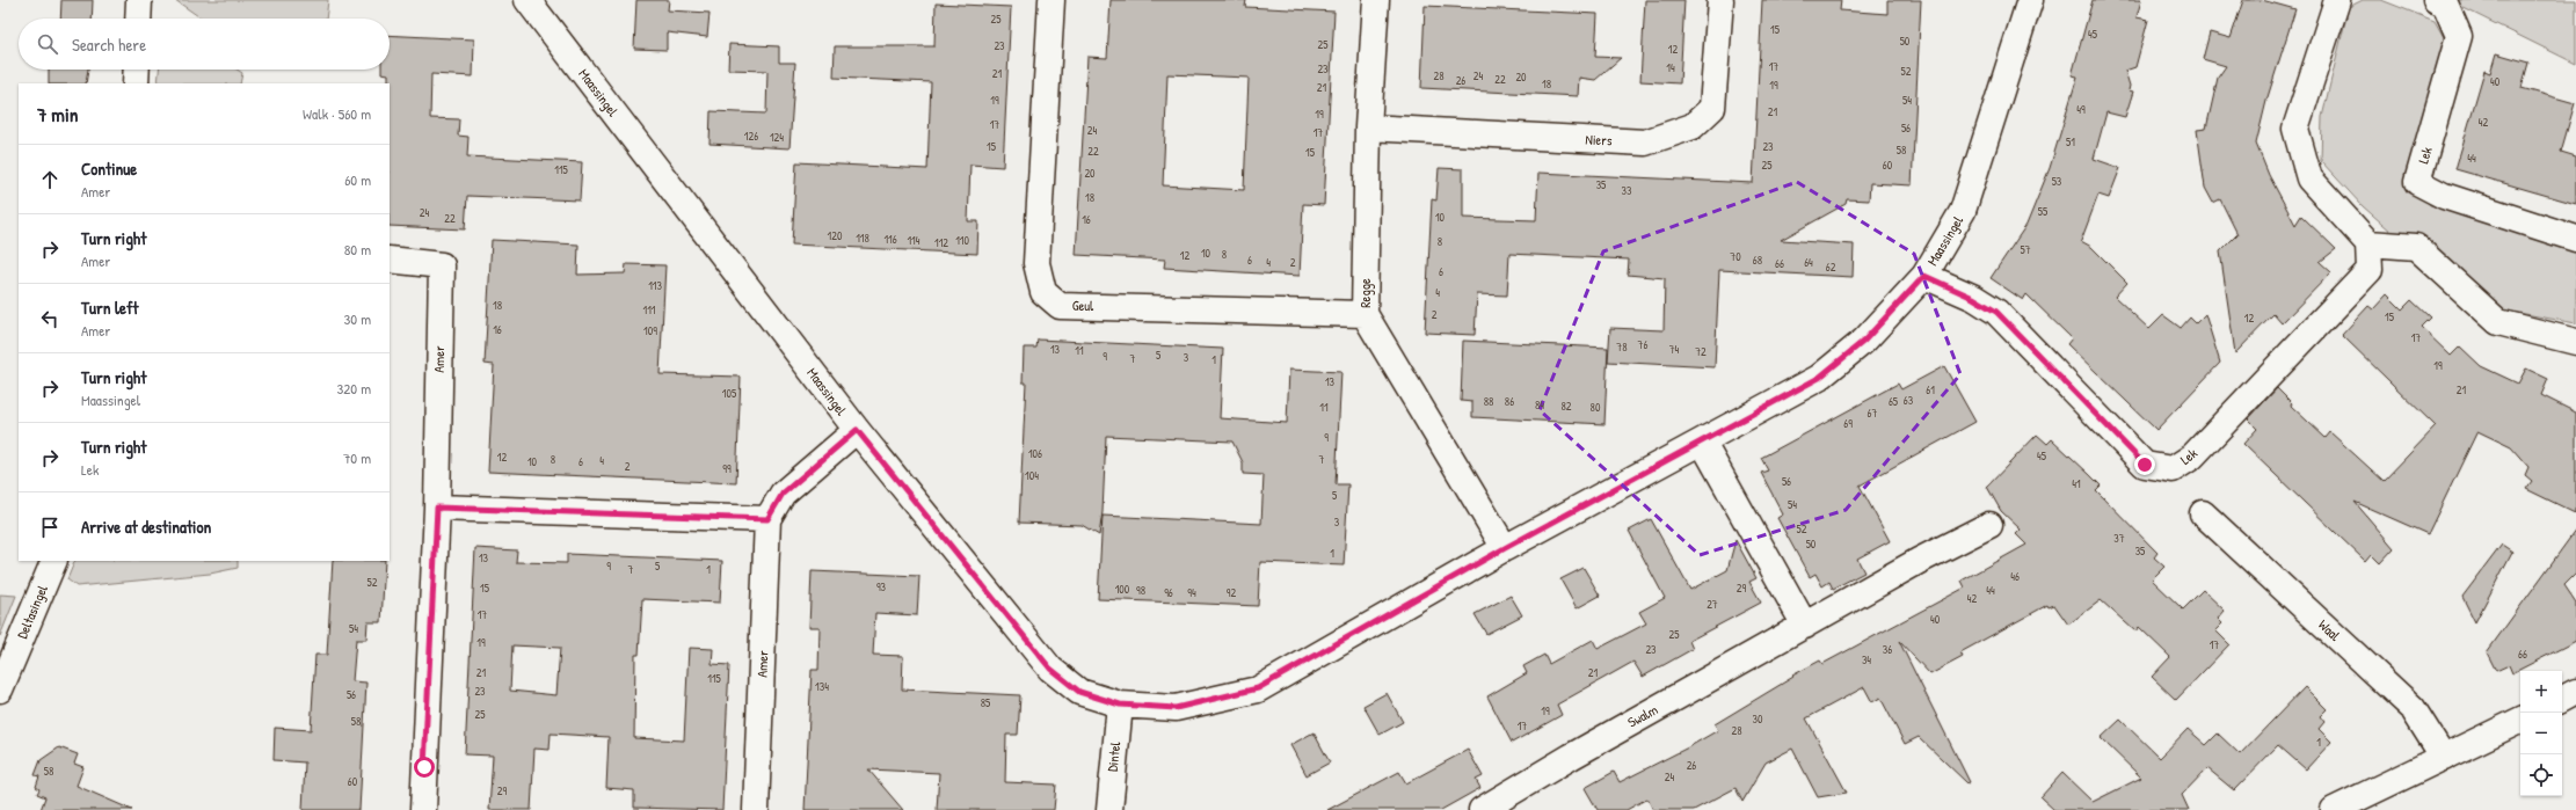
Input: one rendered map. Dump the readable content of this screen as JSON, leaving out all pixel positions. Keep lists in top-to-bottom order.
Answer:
{
  "streets": {
    "street": [
      "Maassingel",
      "Niers",
      "Lek",
      "Regge",
      "Geul",
      "Amer",
      "Deltasingel",
      "Waal",
      "Swalm",
      "Dintel"
    ]
  },
  "crossings": [
    ["Maassingel", "Lek"],
    ["Maassingel", "Regge"],
    ["Maassingel", "Amer"],
    ["Maassingel", "Dintel"],
    ["Niers", "Regge"],
    ["Regge", "Geul"]
  ],
  "house_numbers": [
    "25",
    "15",
    "45",
    "50",
    "25",
    "23",
    "12",
    "17",
    "14",
    "23",
    "52",
    "21",
    "28",
    "24",
    "20",
    "22",
    "26",
    "40",
    "18",
    "19",
    "21",
    "19",
    "54",
    "49",
    "21",
    "19",
    "42",
    "17",
    "56",
    "24",
    "17",
    "126",
    "124",
    "51",
    "15",
    "23",
    "58",
    "22",
    "15",
    "44",
    "25",
    "60",
    "115",
    "20",
    "53",
    "35",
    "33",
    "18",
    "55",
    "24",
    "10",
    "22",
    "16",
    "120",
    "118",
    "116",
    "114",
    "110",
    "8",
    "112",
    "57",
    "10",
    "8",
    "12",
    "70",
    "6",
    "68",
    "4",
    "2",
    "64",
    "66",
    "62",
    "6",
    "113",
    "4",
    "18",
    "111",
    "2",
    "15",
    "12",
    "16",
    "109",
    "17",
    "76",
    "78",
    "13",
    "74",
    "11",
    "72",
    "5",
    "9",
    "3",
    "7",
    "1",
    "19",
    "13",
    "61",
    "21",
    "105",
    "63",
    "88",
    "86",
    "65",
    "84",
    "82",
    "11",
    "80",
    "67",
    "69",
    "9",
    "106",
    "45",
    "12",
    "8",
    "7",
    "4",
    "10",
    "6",
    "2",
    "99",
    "104",
    "56",
    "41",
    "5",
    "54",
    "3",
    "52",
    "37",
    "50",
    "35",
    "1",
    "13",
    "9",
    "5",
    "7",
    "1",
    "46",
    "52",
    "93",
    "15",
    "29",
    "100",
    "98",
    "44",
    "96",
    "94",
    "92",
    "42",
    "27",
    "17",
    "40",
    "54",
    "25",
    "19",
    "17",
    "23",
    "36",
    "66",
    "34",
    "21",
    "21",
    "115",
    "134",
    "23",
    "56",
    "85",
    "19",
    "25",
    "30",
    "58",
    "17",
    "28",
    "1",
    "26",
    "58",
    "24",
    "60",
    "29"
  ],
  "page": {
    "search": "Search here",
    "heading": ["7 min", "Walk · 560 m"],
    "list": [
      ["Continue", "Amer", "60 m"],
      ["Turn right", "Amer", "80 m"],
      ["Turn left", "Amer", "30 m"],
      ["Turn right", "Maassingel", "320 m"],
      ["Turn right", "Lek", "70 m"],
      "Arrive at destination"
    ],
    "map_buttons": ["+", "−"]
  }
}
